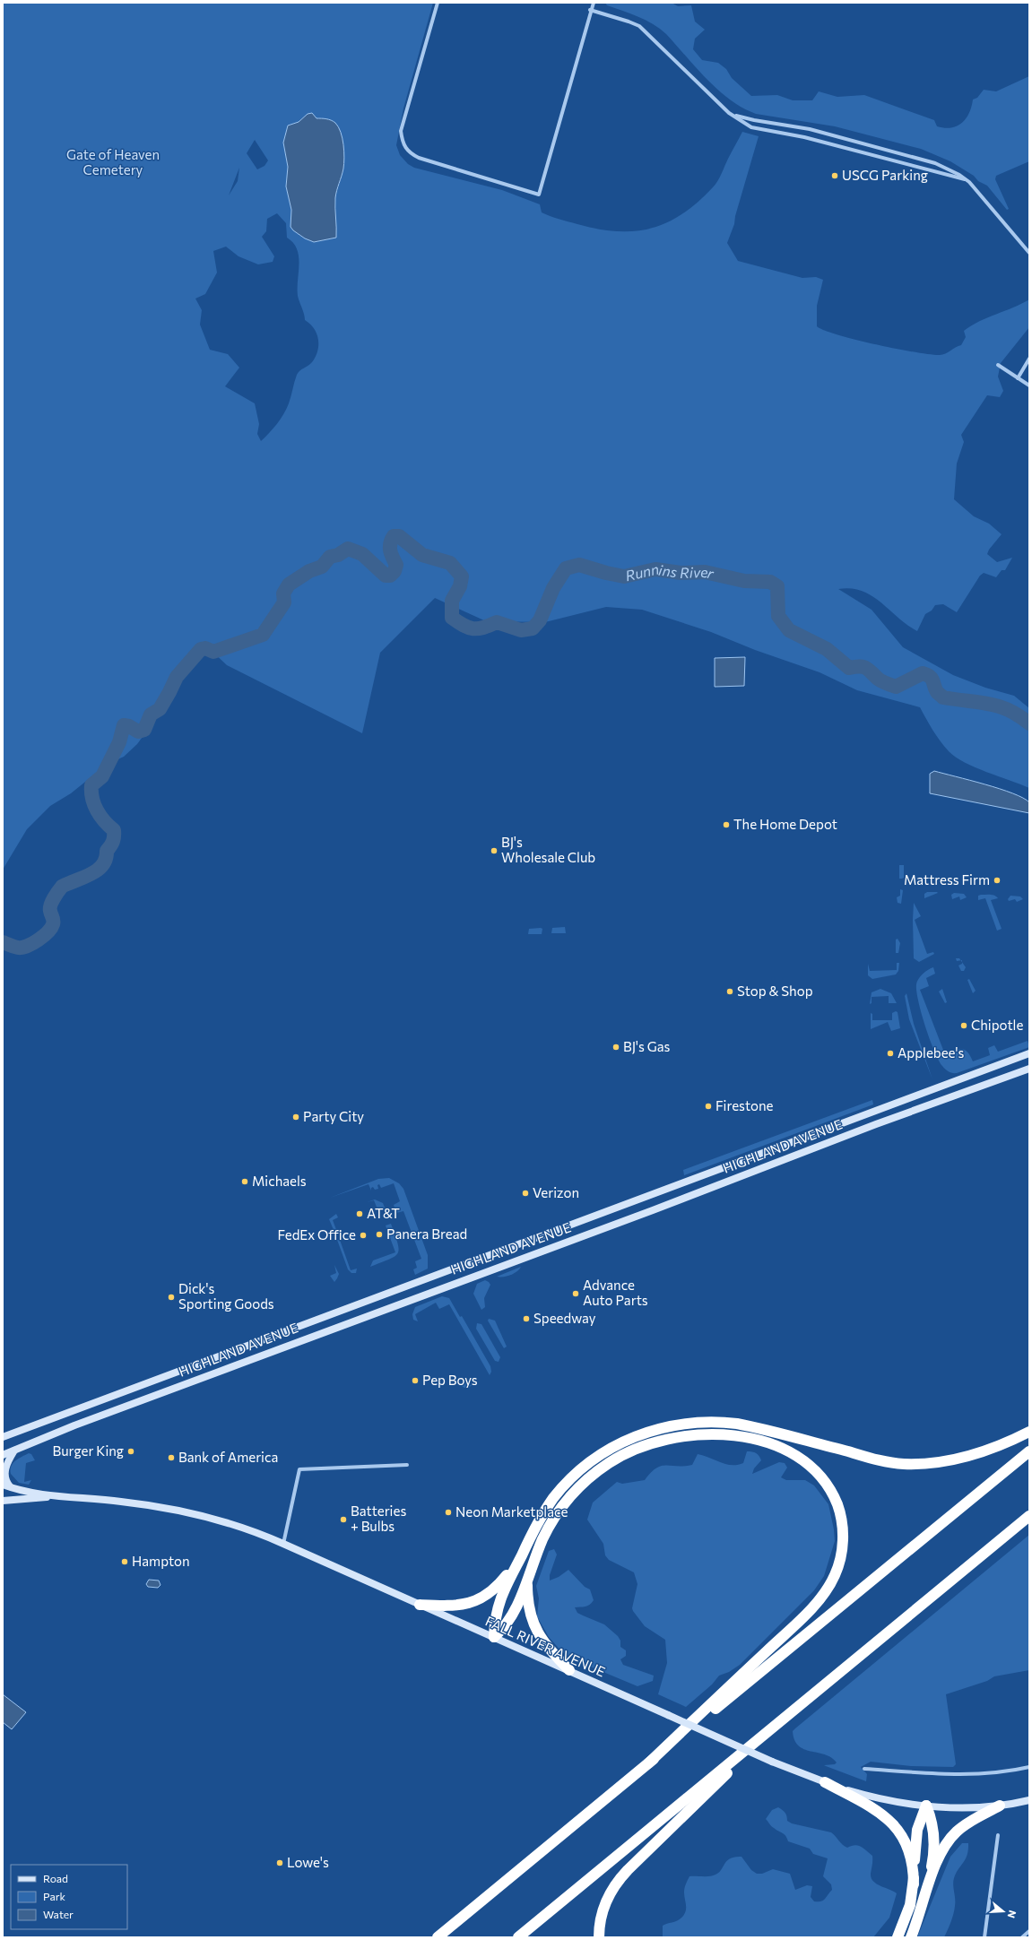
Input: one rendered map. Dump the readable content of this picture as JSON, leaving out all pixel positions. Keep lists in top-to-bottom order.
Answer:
{
  "streets": {
    "main road": ["HIGHLAND AVENUE", "FALL RIVER AVENUE"]
  },
  "water": ["Runnins River"],
  "parks": ["Gate of Heaven Cemetery"],
  "places": [
    "USCG Parking",
    "The Home Depot",
    "BJ's Wholesale Club",
    "Mattress Firm",
    "Stop & Shop",
    "Chipotle",
    "BJ's Gas",
    "Applebee's",
    "Firestone",
    "Party City",
    "Michaels",
    "Verizon",
    "AT&T",
    "Panera Bread",
    "FedEx Office",
    "Advance Auto Parts",
    "Dick's Sporting Goods",
    "Speedway",
    "Pep Boys",
    "Burger King",
    "Bank of America",
    "Neon Marketplace",
    "Batteries + Bulbs",
    "Hampton",
    "Lowe's"
  ],
  "legend": ["Road", "Park", "Water"],
  "north": "right"
}
